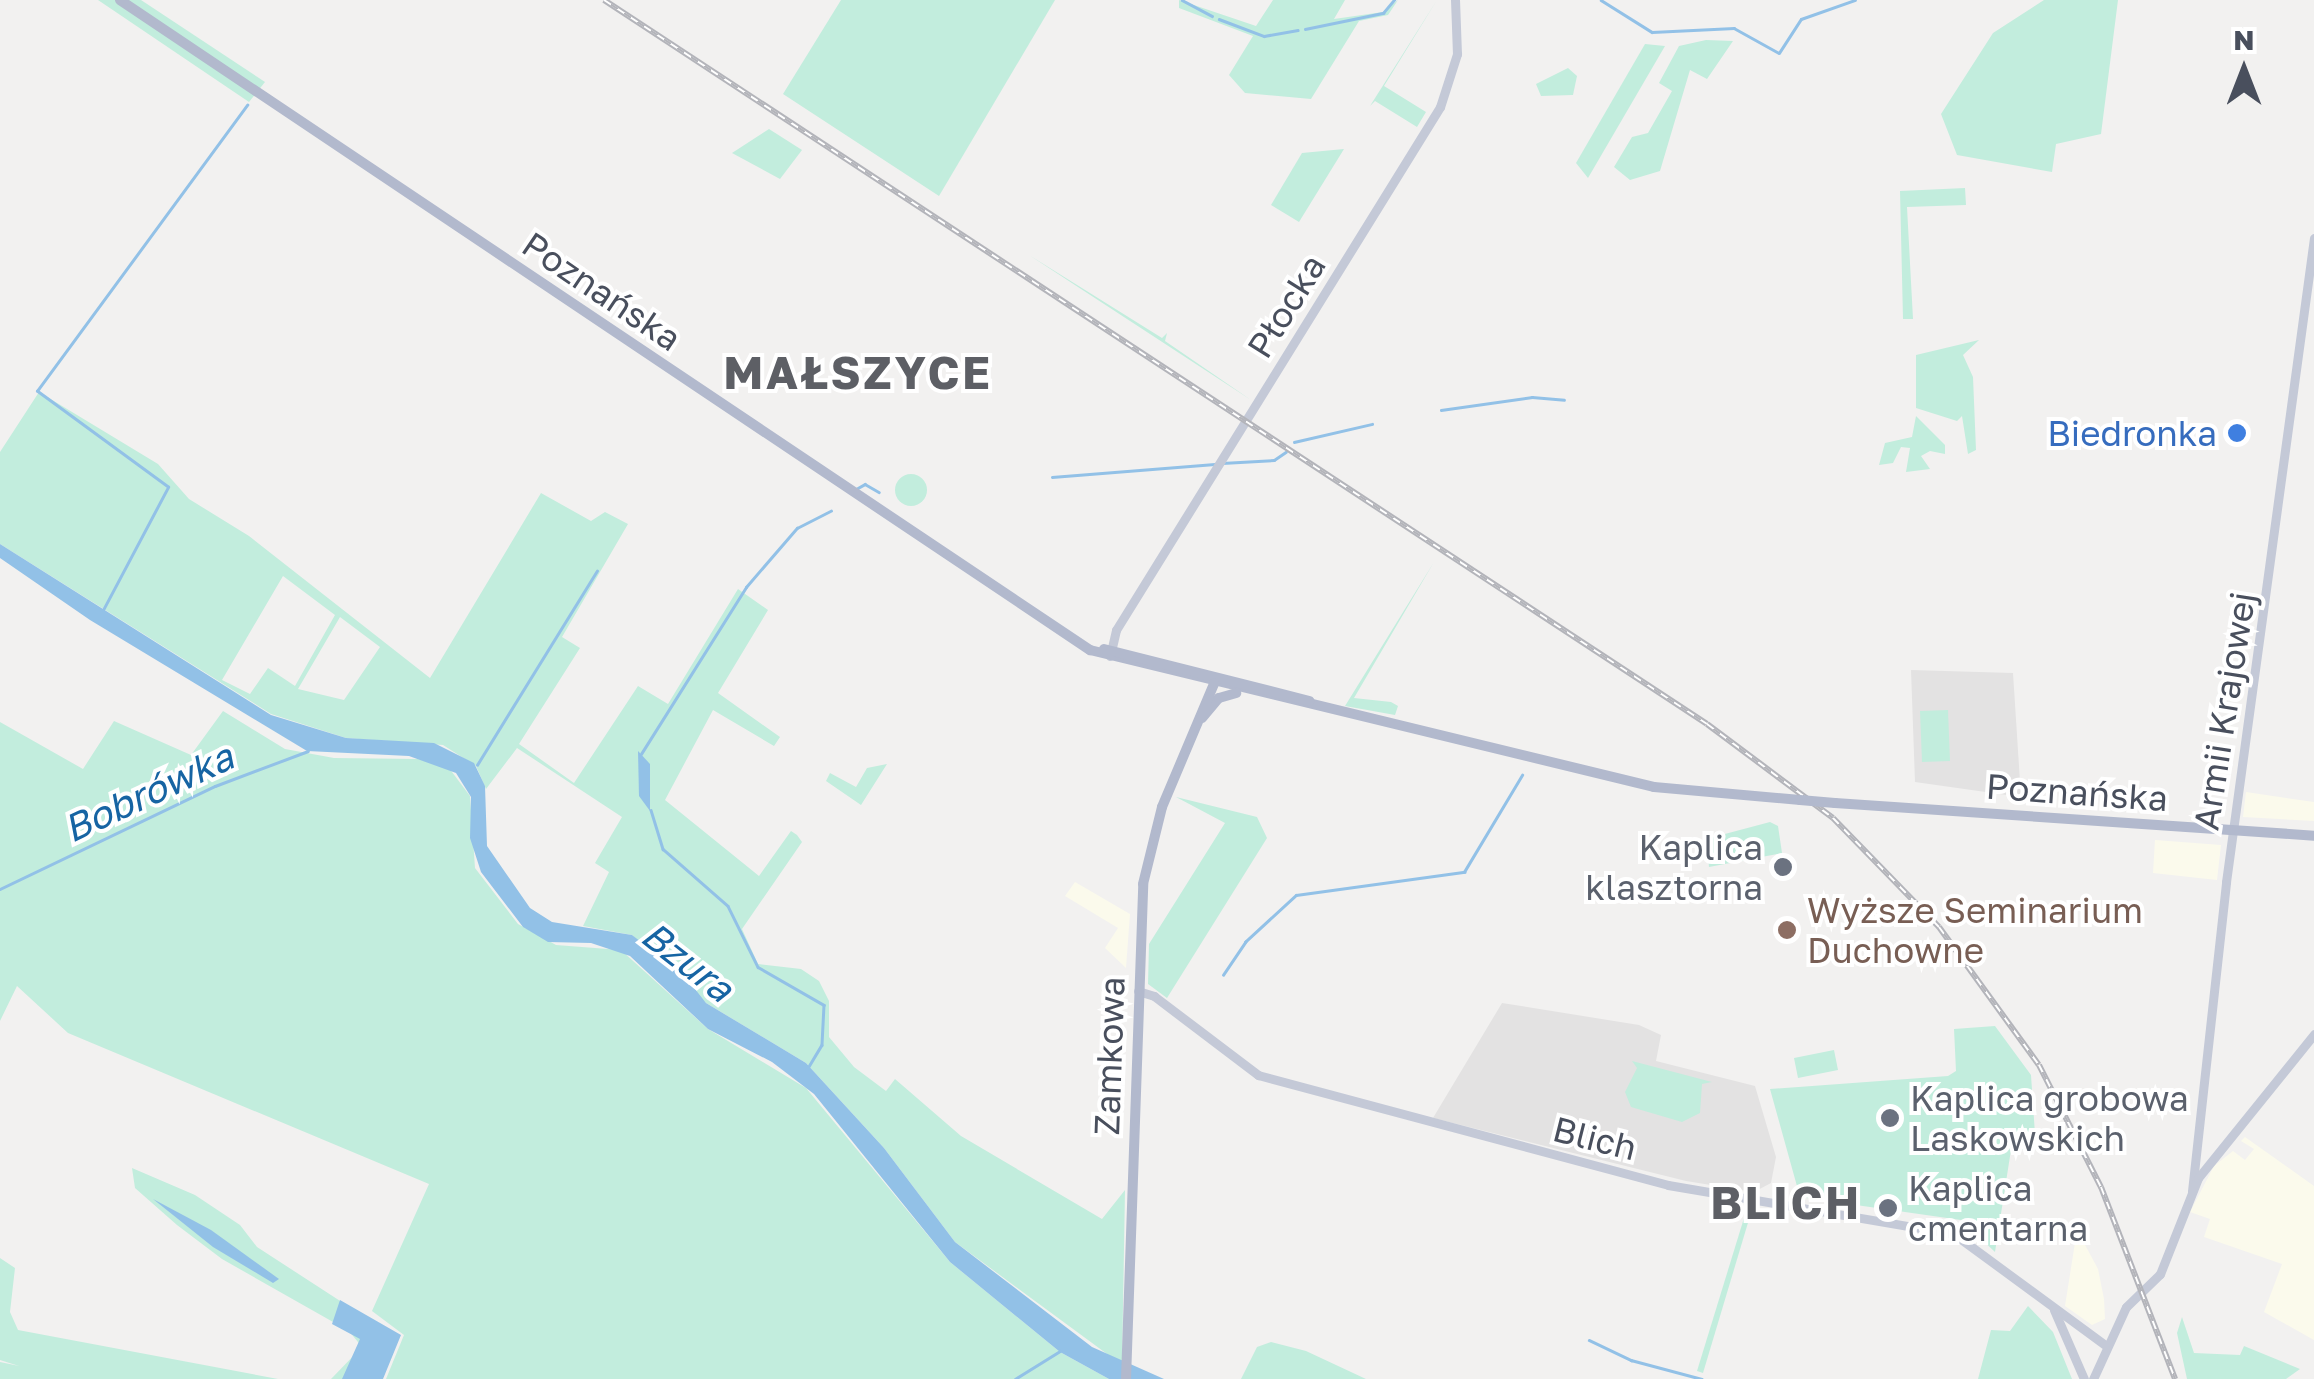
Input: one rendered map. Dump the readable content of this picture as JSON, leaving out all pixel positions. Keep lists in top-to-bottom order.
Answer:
{
  "streets": {
    "main road": ["Poznańska", "Zamkowa"],
    "street": ["Płocka", "Armii Krajowej", "Blich"]
  },
  "crossings": [
    ["Poznańska", "Płocka"],
    ["Poznańska", "Armii Krajowej"],
    ["Poznańska", "Zamkowa"],
    ["Zamkowa", "Blich"]
  ],
  "districts": ["MAŁSZYCE", "BLICH"],
  "water": ["Bobrówka", "Bzura"],
  "places": [
    "Biedronka",
    "Kaplica klasztorna",
    "Wyższe Seminarium Duchowne",
    "Kaplica grobowa Laskowskich",
    "Kaplica cmentarna"
  ],
  "north": "top"
}
